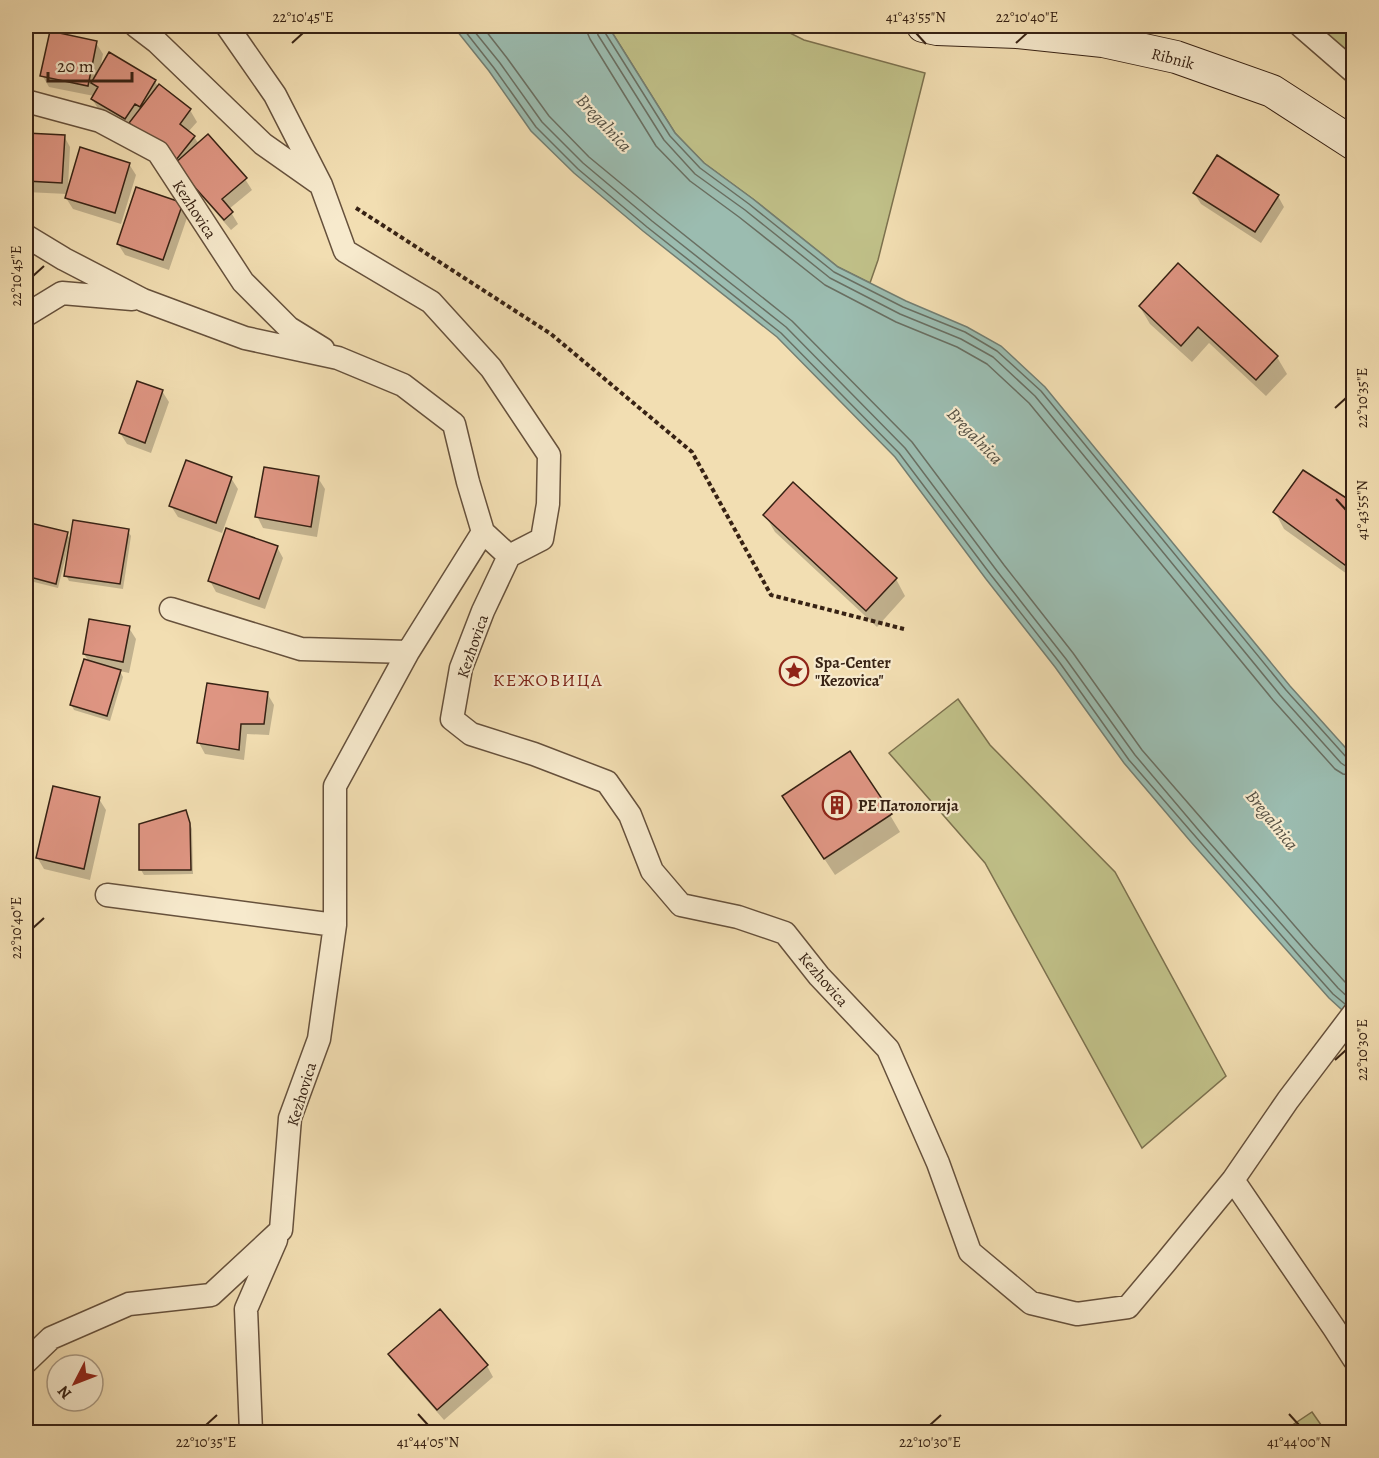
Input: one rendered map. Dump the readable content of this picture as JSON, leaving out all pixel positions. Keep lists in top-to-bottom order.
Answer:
{
  "streets": {
    "main road": ["Ribnik"],
    "street": ["Kezhovica"]
  },
  "districts": ["КЕЖОВИЦА"],
  "water": ["Bregalnica"],
  "places": {
    "place": ["Spa-Center \"Kezovica\""],
    "building": ["РЕ Патологија"]
  },
  "scale_bar": "20 m",
  "north": "bottom left",
  "coordinates": [
    "22°10'45\"E",
    "41°43'55\"N",
    "22°10'40\"E",
    "22°10'35\"E",
    "22°10'30\"E",
    "41°44'05\"N",
    "41°44'00\"N"
  ]
}
